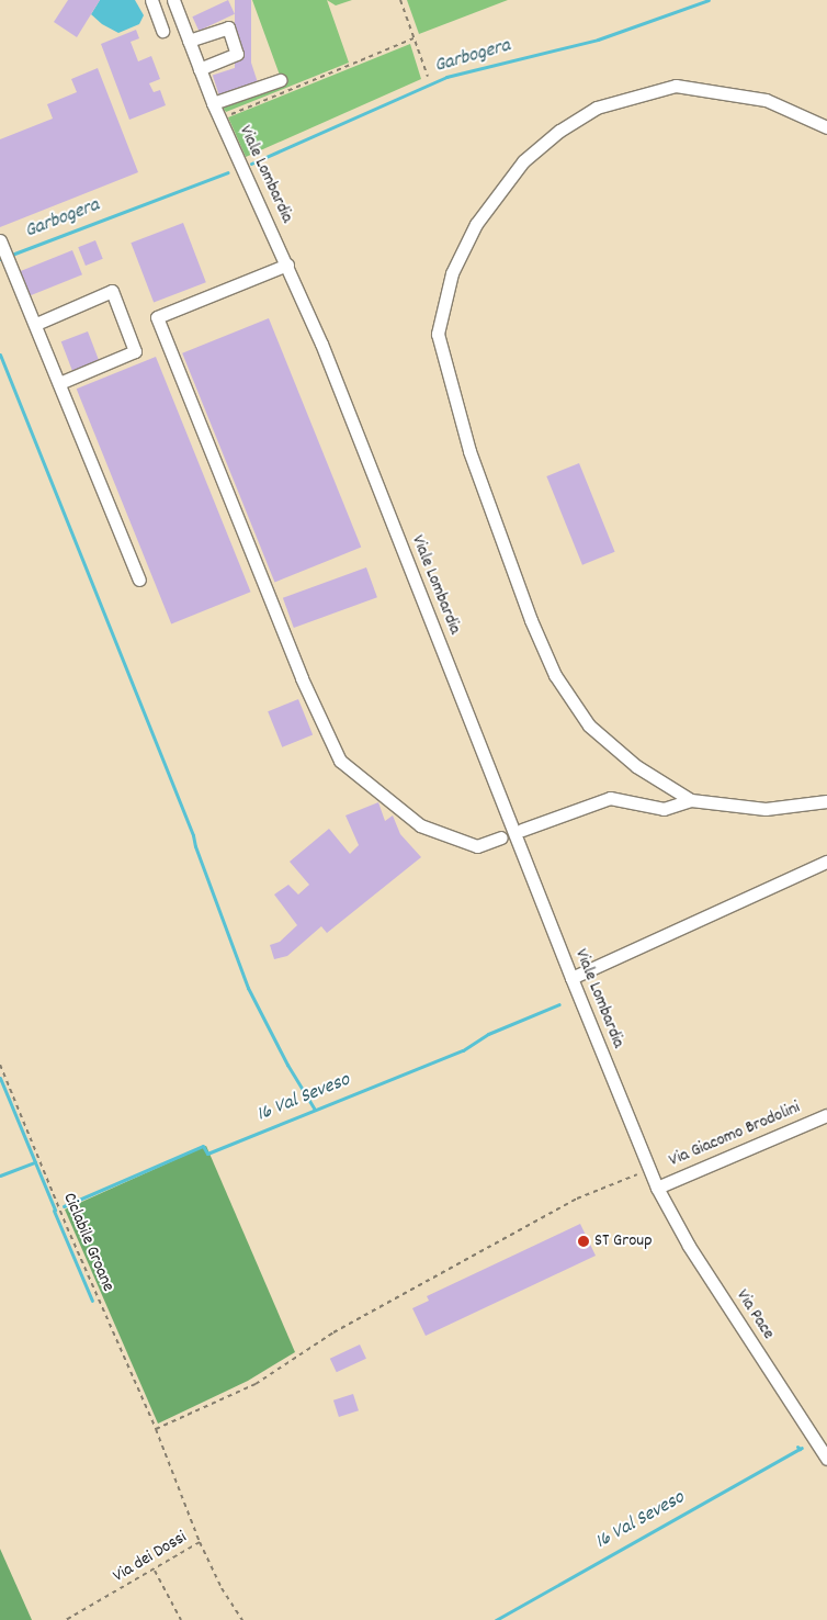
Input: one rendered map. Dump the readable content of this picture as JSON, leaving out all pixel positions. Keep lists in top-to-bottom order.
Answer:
{
  "streets": {
    "street": ["Viale Lombardia", "Via Giacomo Brodolini", "Via Pace"],
    "path": ["Ciclabile Groane", "Via dei Dossi"]
  },
  "crossings": [
    ["Viale Lombardia", "Via Giacomo Brodolini"],
    ["Viale Lombardia", "Via Pace"],
    ["Via Giacomo Brodolini", "Via Pace"],
    ["Ciclabile Groane", "Via dei Dossi"]
  ],
  "water": ["Garbogera", "16 Val Seveso"],
  "places": ["ST Group"]
}
